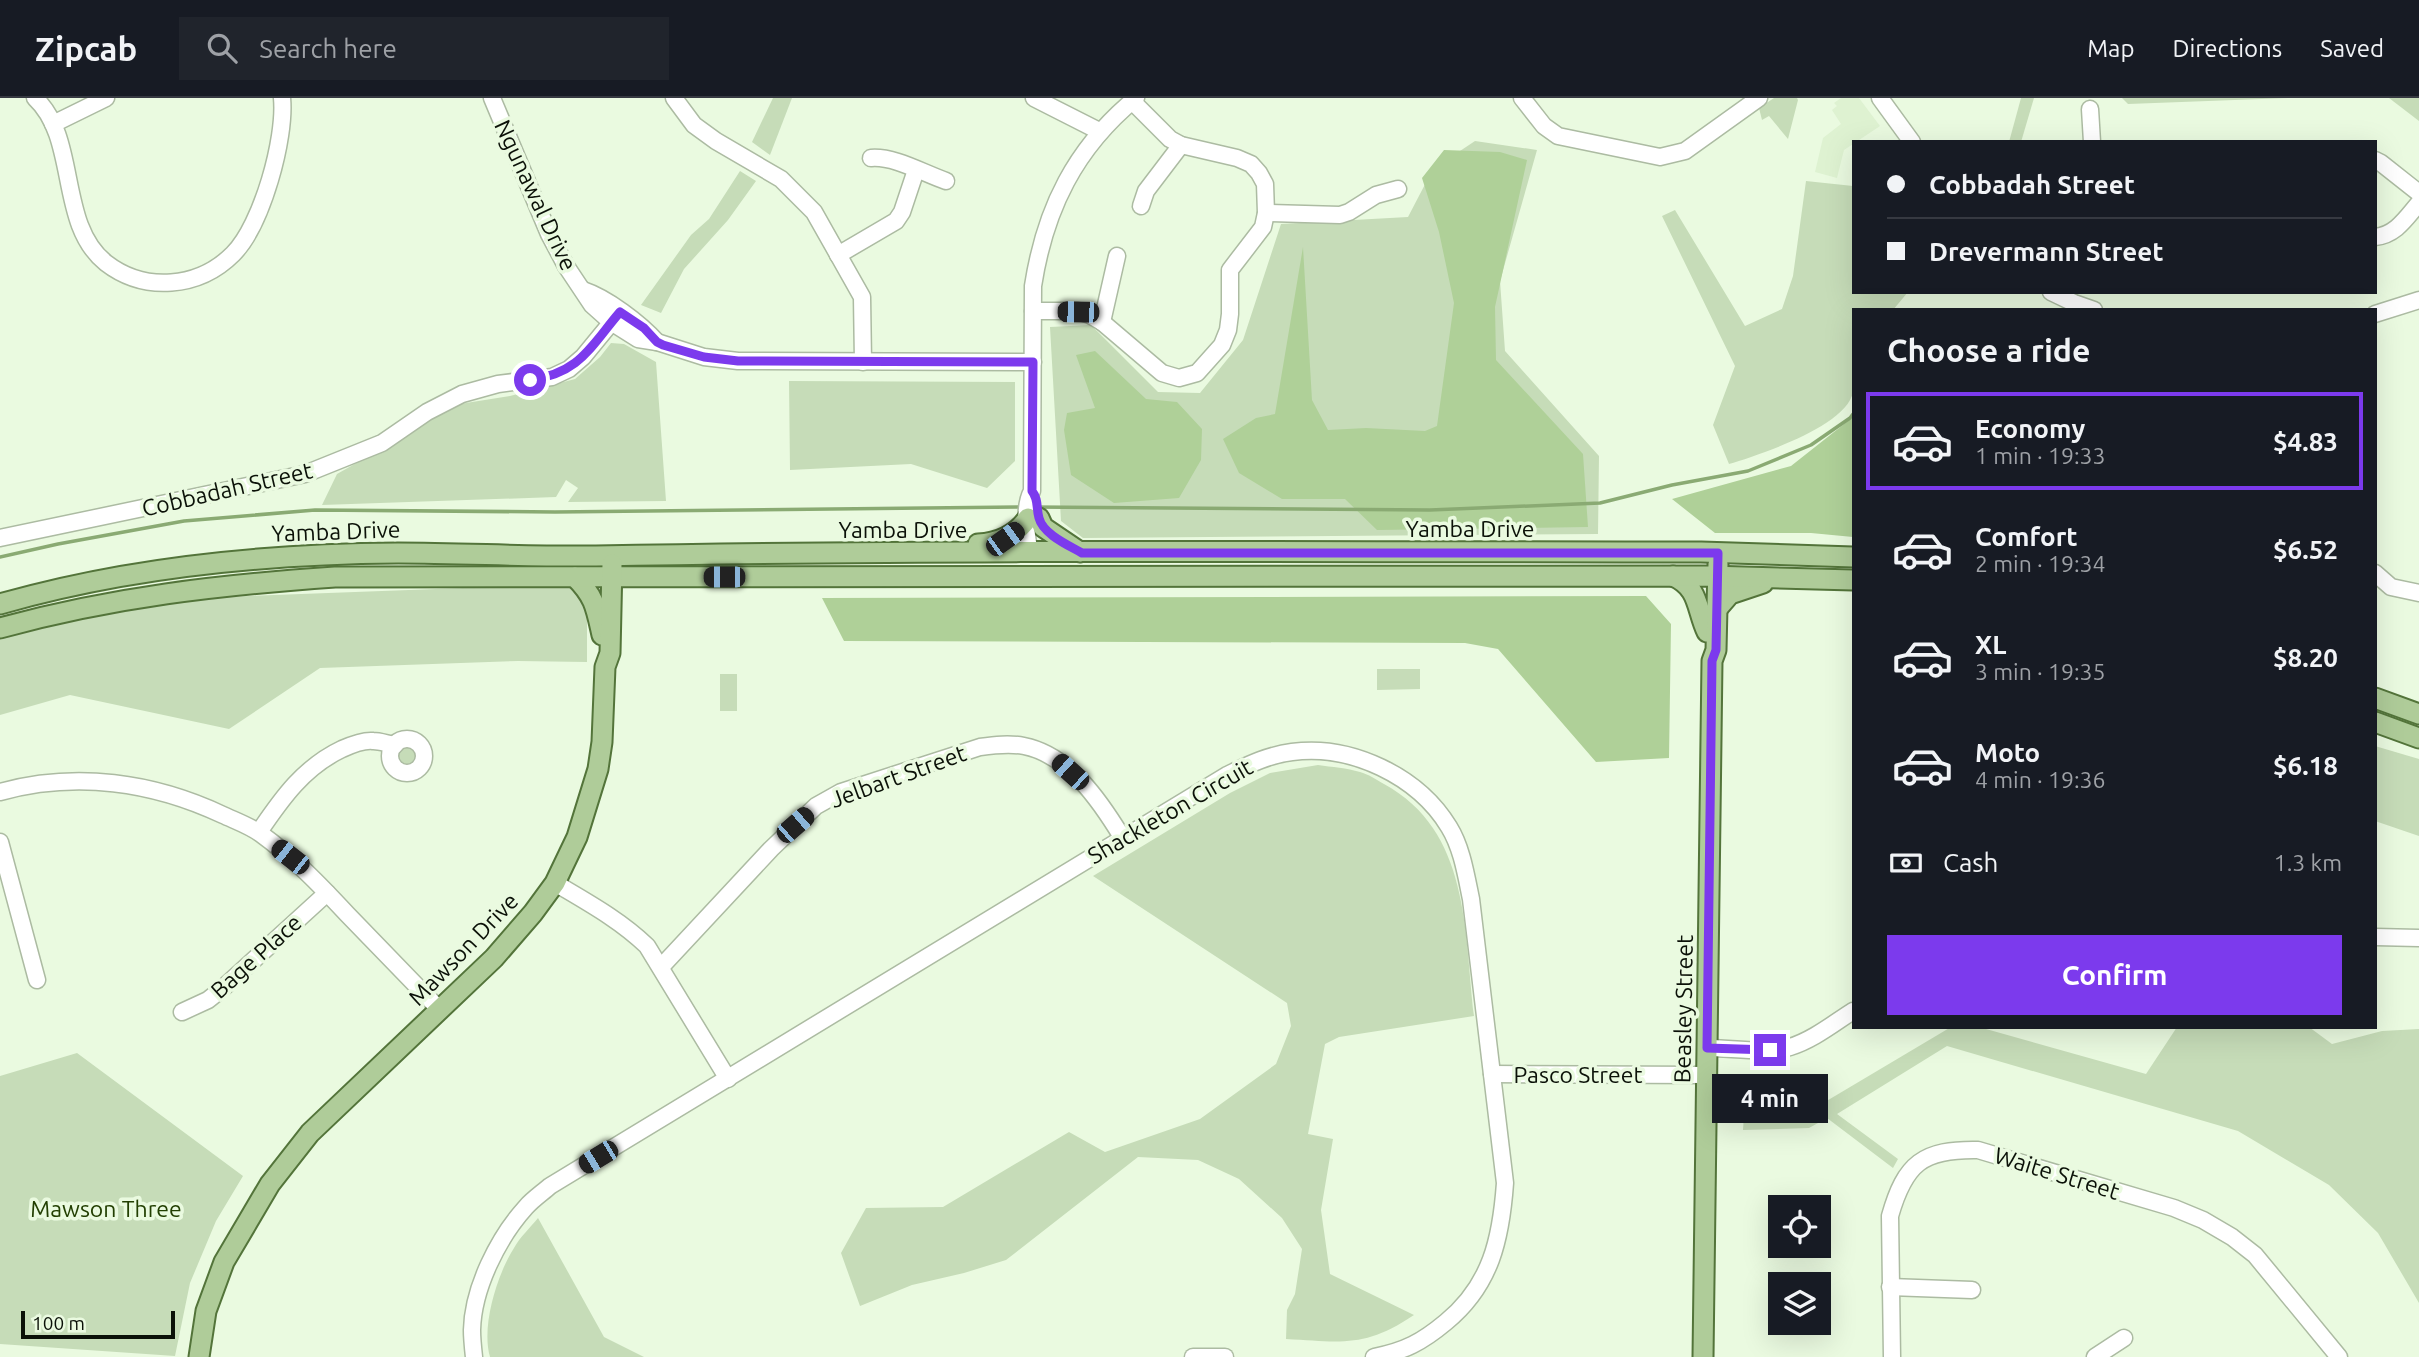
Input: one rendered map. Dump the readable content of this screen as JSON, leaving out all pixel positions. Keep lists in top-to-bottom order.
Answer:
{
  "streets": {
    "main road": ["Yamba Drive", "Mawson Drive", "Beasley Street"],
    "street": [
      "Ngunawal Drive",
      "Cobbadah Street",
      "Jelbart Street",
      "Shackleton Circuit",
      "Bage Place",
      "Pasco Street",
      "Waite Street"
    ]
  },
  "crossings": [
    ["Ngunawal Drive", "Cobbadah Street"],
    ["Yamba Drive", "Mawson Drive"],
    ["Yamba Drive", "Beasley Street"],
    ["Jelbart Street", "Shackleton Circuit"],
    ["Shackleton Circuit", "Pasco Street"],
    ["Beasley Street", "Pasco Street"]
  ],
  "parks": ["Mawson Three"],
  "scale_bar": "100 m",
  "page": {
    "header": "Zipcab",
    "search": "Search here",
    "nav": ["Map", "Directions", "Saved"],
    "banner": ["Cobbadah Street", "Drevermann Street"],
    "heading": "Choose a ride",
    "list": [
      {
        "name": "Economy",
        "note": "1 min · 19:33",
        "value": "$4.83"
      },
      {
        "name": "Comfort",
        "note": "2 min · 19:34",
        "value": "$6.52"
      },
      {
        "name": "XL",
        "note": "3 min · 19:35",
        "value": "$8.20"
      },
      {
        "name": "Moto",
        "note": "4 min · 19:36",
        "value": "$6.18"
      }
    ],
    "pay": ["Cash", "1.3 km"],
    "buttons": "Confirm",
    "bubble": "4 min",
    "scale": "100 m"
  }
}
